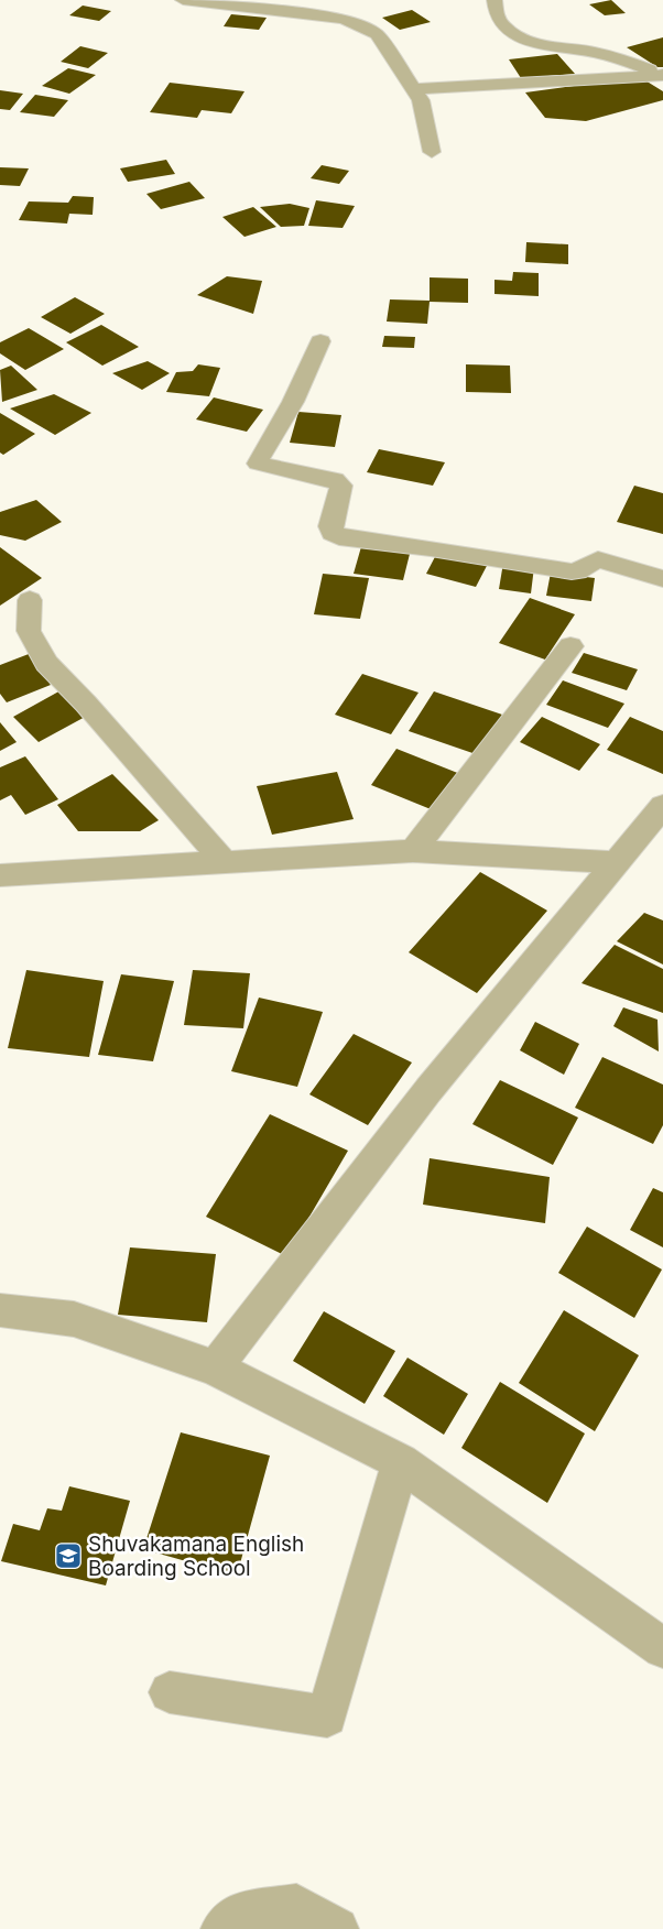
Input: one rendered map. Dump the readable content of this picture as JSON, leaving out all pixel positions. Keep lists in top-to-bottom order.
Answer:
{
  "places": {
    "school or university": ["Shuvakamana English Boarding School"]
  }
}
